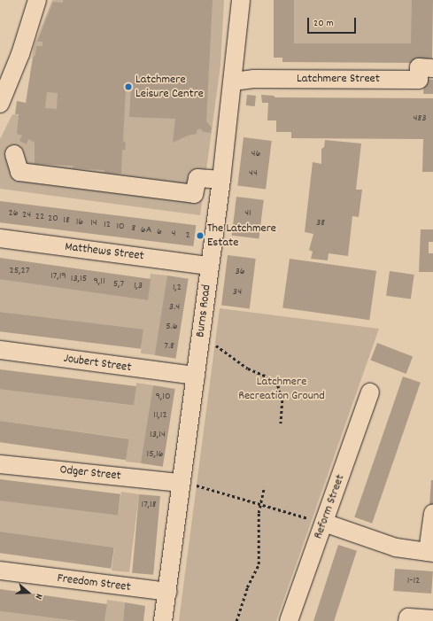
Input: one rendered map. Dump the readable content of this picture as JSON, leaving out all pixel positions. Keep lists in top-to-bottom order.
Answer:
{
  "streets": {
    "street": [
      "Latchmere Street",
      "Matthews Street",
      "Burns Road",
      "Joubert Street",
      "Odger Street",
      "Reform Street",
      "Freedom Street"
    ]
  },
  "crossings": [
    ["Latchmere Street", "Burns Road"],
    ["Matthews Street", "Burns Road"],
    ["Burns Road", "Joubert Street"],
    ["Burns Road", "Odger Street"],
    ["Burns Road", "Freedom Street"]
  ],
  "parks": ["Latchmere Recreation Ground"],
  "places": ["Latchmere Leisure Centre", "The Latchmere Estate"],
  "house_numbers": [
    "483",
    "46",
    "44",
    "26",
    "41",
    "24",
    "22",
    "20",
    "18",
    "16",
    "14",
    "38",
    "12",
    "10",
    "8",
    "6A",
    "6",
    "4",
    "2",
    "25,27",
    "36",
    "17,19",
    "13,15",
    "9,11",
    "5,7",
    "1,3",
    "1,2",
    "34",
    "3.4",
    "5.6",
    "7.8",
    "9,10",
    "11,12",
    "13,14",
    "15,16",
    "17,18",
    "1-12"
  ],
  "scale_bar": "20 m",
  "north": "right"
}
